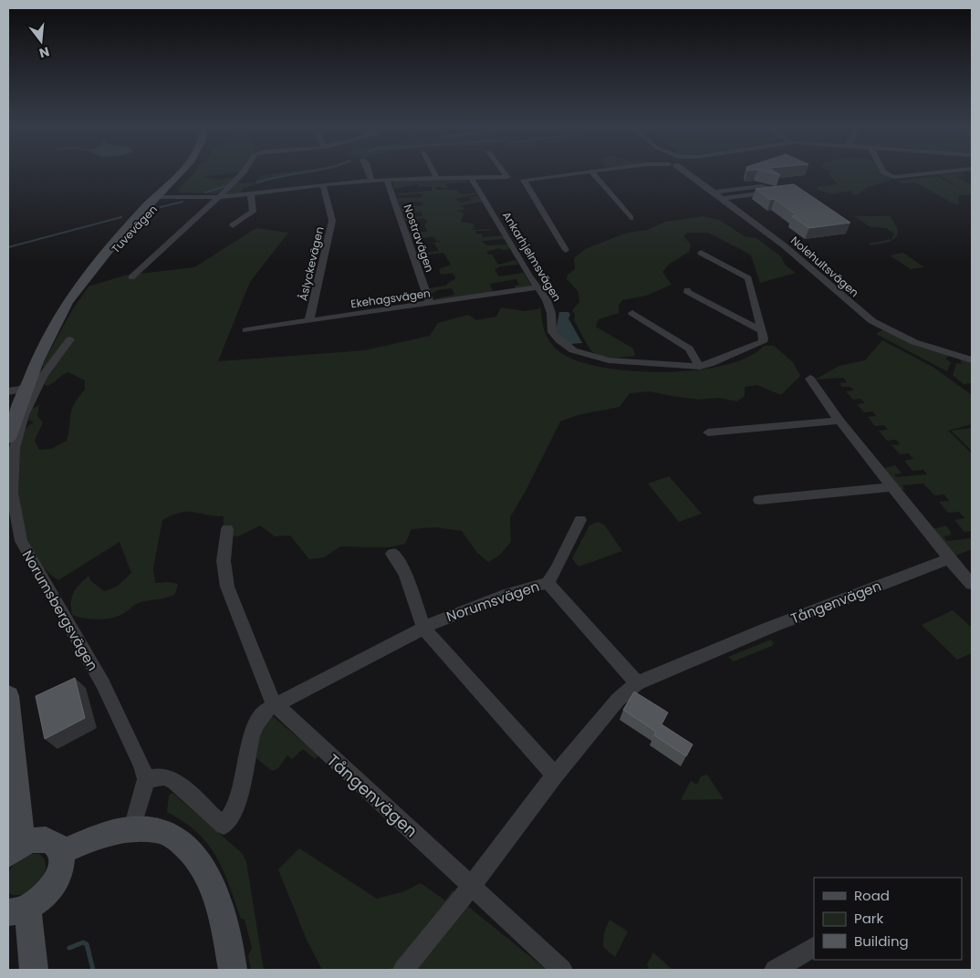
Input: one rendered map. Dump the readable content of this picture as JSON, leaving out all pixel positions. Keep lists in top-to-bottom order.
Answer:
{
  "streets": {
    "main road": ["Tuvevägen"],
    "street": [
      "Nostravägen",
      "Ankarhjelmsvägen",
      "Åslyckevägen",
      "Nolehultsvägen",
      "Ekehagsvägen",
      "Norumsvägen",
      "Tångenvägen",
      "Norumsbergsvägen"
    ]
  },
  "crossings": [
    ["Nostravägen", "Ekehagsvägen"],
    ["Ankarhjelmsvägen", "Ekehagsvägen"],
    ["Åslyckevägen", "Ekehagsvägen"],
    ["Norumsvägen", "Tångenvägen"],
    ["Norumsvägen", "Norumsbergsvägen"]
  ],
  "legend": ["Road", "Park", "Building"],
  "north": "bottom"
}
